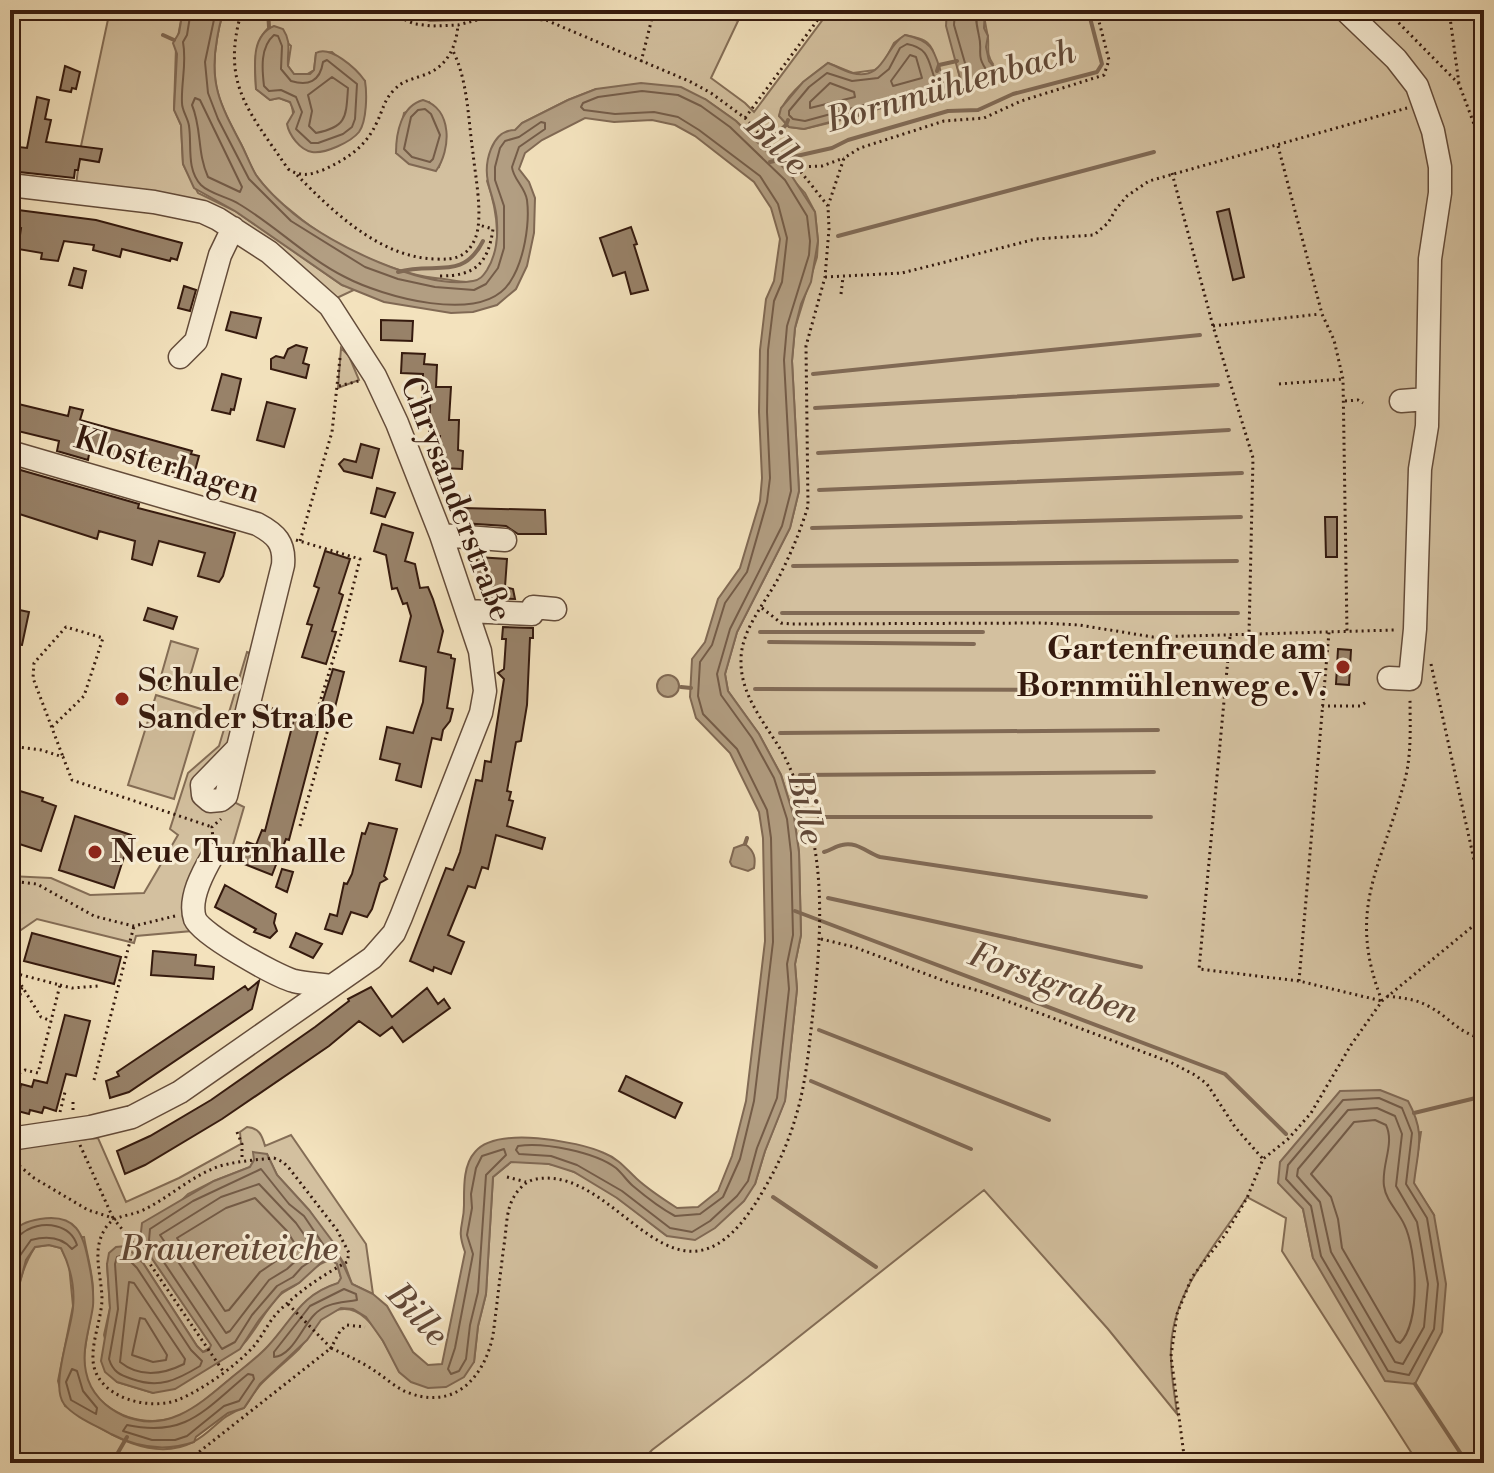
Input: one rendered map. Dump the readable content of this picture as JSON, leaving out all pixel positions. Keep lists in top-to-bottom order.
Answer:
{
  "streets": {
    "street": ["Klosterhagen", "Chrysanderstraße"]
  },
  "water": [
    "Bornmühlenbach",
    "Bille",
    "Forstgraben",
    "Brauereiteiche"
  ],
  "places": ["Gartenfreunde am Bornmühlenweg e.V.", "Schule Sander Straße", "Neue Turnhalle"]
}
